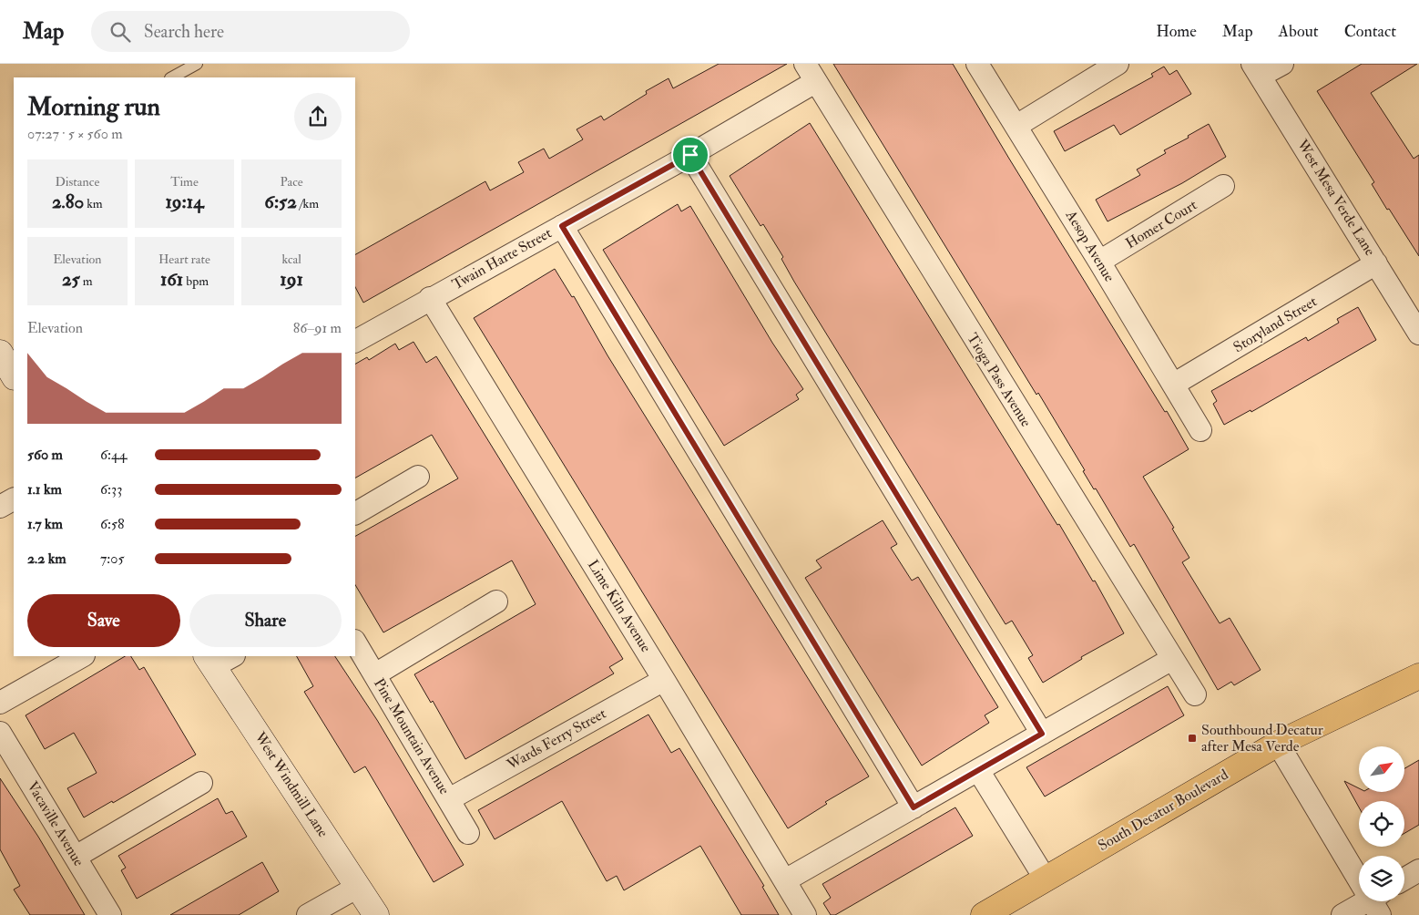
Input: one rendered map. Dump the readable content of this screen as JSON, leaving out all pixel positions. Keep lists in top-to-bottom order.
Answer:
{
  "streets": {
    "main road": ["South Decatur Boulevard"],
    "street": [
      "West Mesa Verde Lane",
      "Homer Court",
      "Aesop Avenue",
      "Twain Harte Street",
      "Storyland Street",
      "Tioga Pass Avenue",
      "Lime Kiln Avenue",
      "Pine Mountain Avenue",
      "Wards Ferry Street",
      "West Windmill Lane",
      "Vacaville Avenue"
    ]
  },
  "crossings": [
    ["West Mesa Verde Lane", "Storyland Street"],
    ["Homer Court", "Aesop Avenue"],
    ["Aesop Avenue", "Storyland Street"],
    ["Twain Harte Street", "Tioga Pass Avenue"],
    ["Twain Harte Street", "Lime Kiln Avenue"],
    ["Lime Kiln Avenue", "Wards Ferry Street"],
    ["Pine Mountain Avenue", "Wards Ferry Street"]
  ],
  "places": {
    "transit": ["Southbound Decatur after Mesa Verde"]
  },
  "north": "top right",
  "page": {
    "header": "Map",
    "search": "Search here",
    "nav": [
      "Home",
      "Map",
      "About",
      "Contact"
    ],
    "heading": ["Morning run", "07:27 · 5 × 560 m"],
    "stats": [
      ["Distance", "2.80 km"],
      ["Time", "19:14"],
      ["Pace", "6:52 /km"],
      ["Elevation", "25 m"],
      ["Heart rate", "161 bpm"],
      ["kcal", "191"]
    ],
    "chart": ["Elevation", "86–91 m"],
    "list": [
      {
        "name": "560 m",
        "note": "6:44"
      },
      {
        "name": "1.1 km",
        "note": "6:33"
      },
      {
        "name": "1.7 km",
        "note": "6:58"
      },
      {
        "name": "2.2 km",
        "note": "7:05"
      }
    ],
    "buttons": ["Save", "Share"]
  }
}
